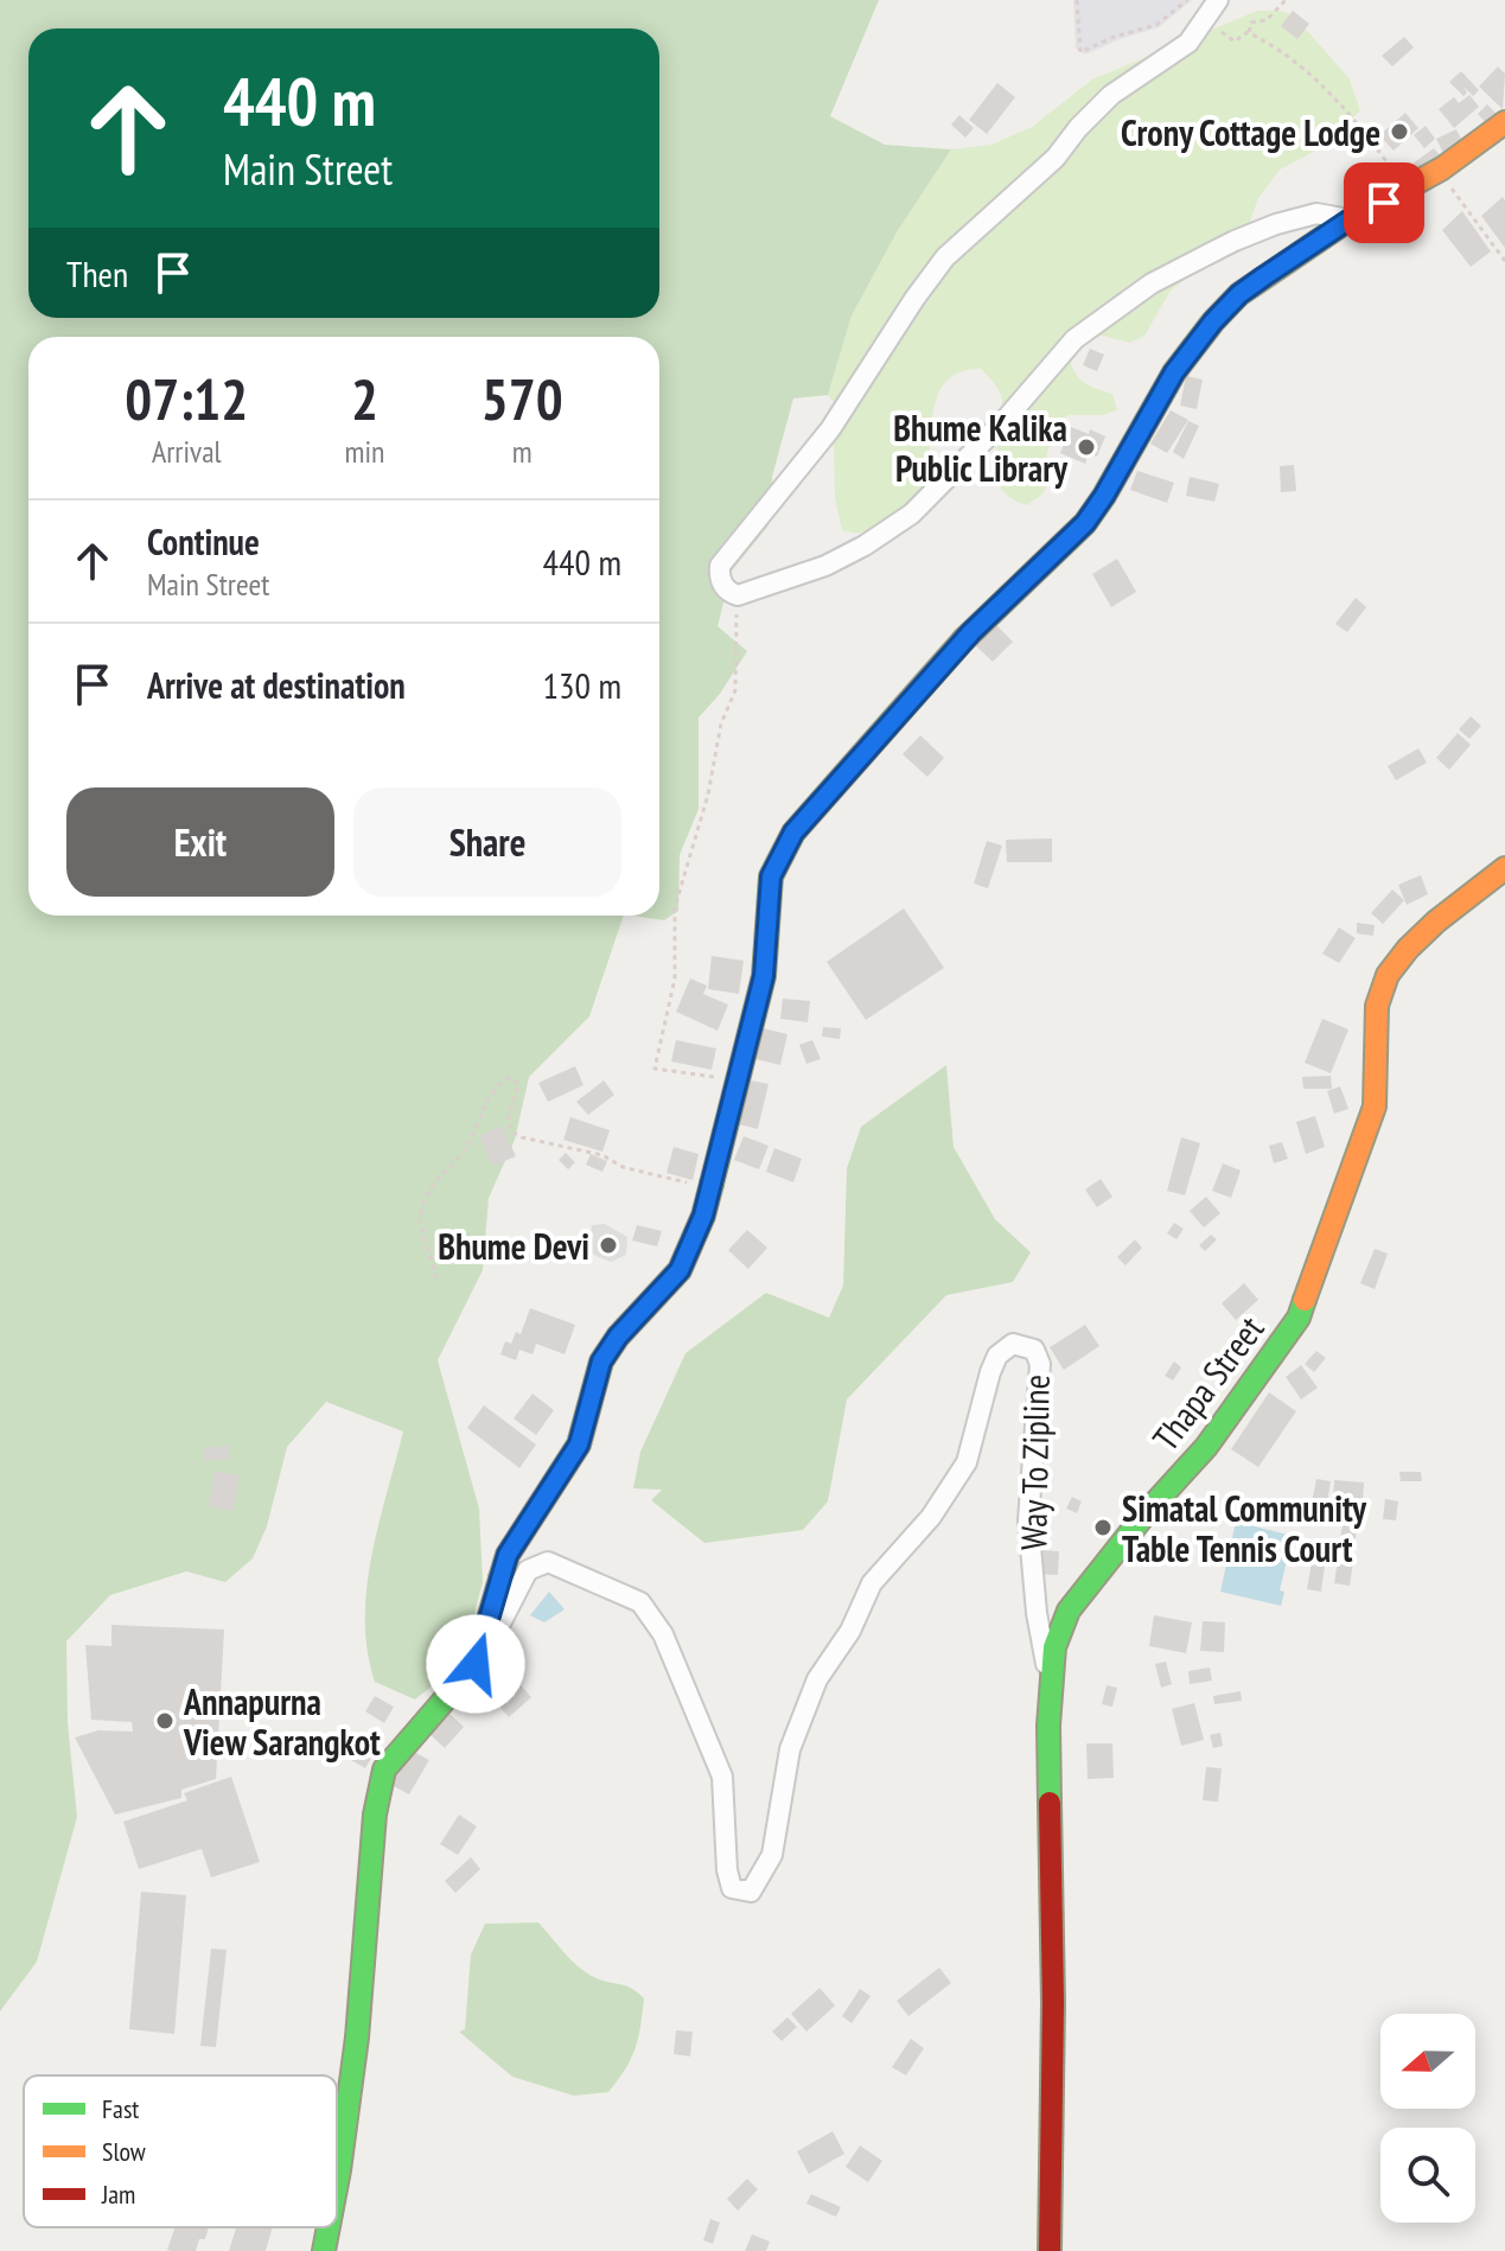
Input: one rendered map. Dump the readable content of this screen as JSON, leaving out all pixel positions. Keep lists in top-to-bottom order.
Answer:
{
  "streets": {
    "street": ["Thapa Street", "Way To Zipline"]
  },
  "crossings": [
    ["Thapa Street", "Way To Zipline"]
  ],
  "places": [
    "Crony Cottage Lodge",
    "Bhume Kalika Public Library",
    "Bhume Devi",
    "Simatal Community Table Tennis Court",
    "Annapurna View Sarangkot"
  ],
  "legend": ["Fast", "Slow", "Jam"],
  "north": "left",
  "page": {
    "turn": ["440 m", "Main Street"],
    "then": "Then",
    "eta": [
      "07:12",
      "Arrival",
      "2",
      "min",
      "570",
      "m"
    ],
    "list": [
      {
        "name": "Continue",
        "note": "Main Street",
        "value": "440 m"
      },
      {
        "name": "Arrive at destination",
        "value": "130 m"
      }
    ],
    "buttons": ["Exit", "Share"]
  }
}
